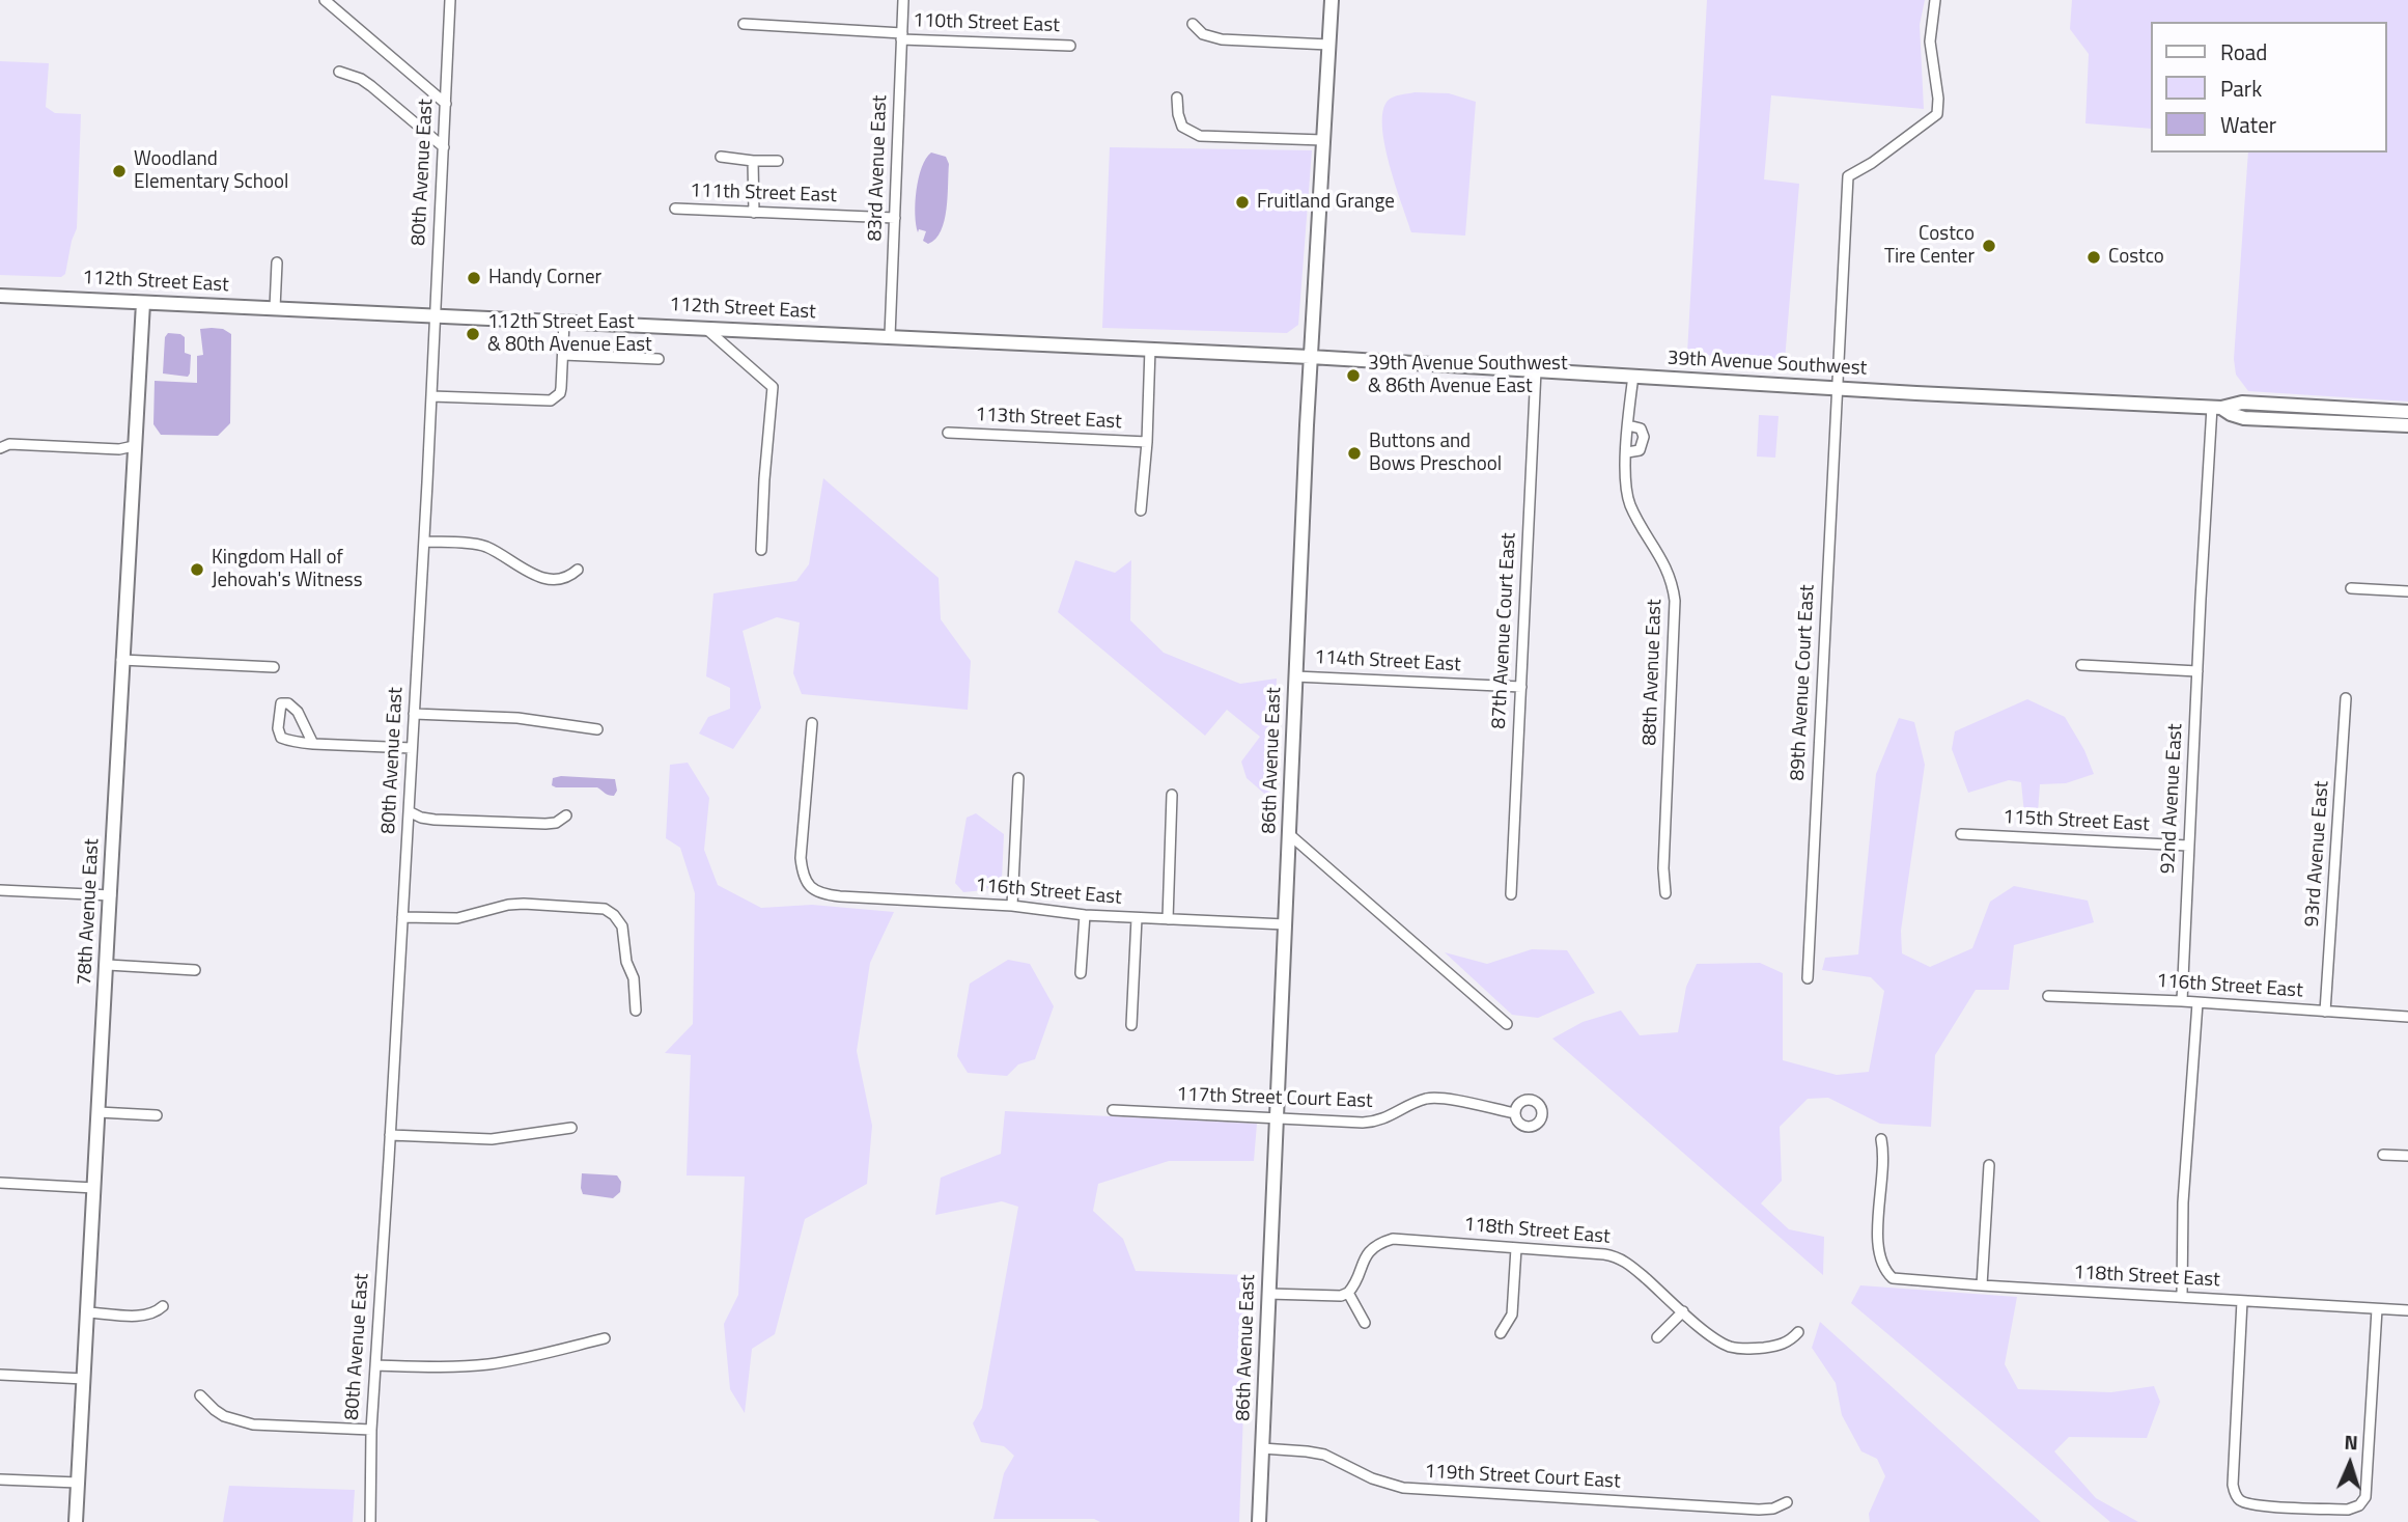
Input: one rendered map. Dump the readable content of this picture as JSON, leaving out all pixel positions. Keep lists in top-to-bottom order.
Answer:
{
  "streets": {
    "street": [
      "110th Street East",
      "83rd Avenue East",
      "80th Avenue East",
      "111th Street East",
      "112th Street East",
      "39th Avenue Southwest",
      "113th Street East",
      "87th Avenue Court East",
      "114th Street East",
      "88th Avenue East",
      "89th Avenue Court East",
      "86th Avenue East",
      "92nd Avenue East",
      "115th Street East",
      "93rd Avenue East",
      "116th Street East",
      "78th Avenue East",
      "117th Street Court East",
      "118th Street East",
      "119th Street Court East"
    ]
  },
  "crossings": [
    ["110th Street East", "83rd Avenue East"],
    ["83rd Avenue East", "111th Street East"],
    ["83rd Avenue East", "112th Street East"],
    ["80th Avenue East", "112th Street East"],
    ["112th Street East", "39th Avenue Southwest"],
    ["112th Street East", "86th Avenue East"],
    ["112th Street East", "78th Avenue East"],
    ["39th Avenue Southwest", "87th Avenue Court East"],
    ["39th Avenue Southwest", "88th Avenue East"],
    ["39th Avenue Southwest", "89th Avenue Court East"],
    ["39th Avenue Southwest", "86th Avenue East"],
    ["39th Avenue Southwest", "92nd Avenue East"],
    ["87th Avenue Court East", "114th Street East"],
    ["114th Street East", "86th Avenue East"],
    ["86th Avenue East", "116th Street East"],
    ["86th Avenue East", "117th Street Court East"],
    ["86th Avenue East", "119th Street Court East"],
    ["92nd Avenue East", "115th Street East"],
    ["92nd Avenue East", "116th Street East"],
    ["93rd Avenue East", "116th Street East"]
  ],
  "places": [
    "Woodland Elementary School",
    "Fruitland Grange",
    "Costco Tire Center",
    "Costco",
    "Handy Corner",
    "112th Street East & 80th Avenue East",
    "39th Avenue Southwest & 86th Avenue East",
    "Buttons and Bows Preschool",
    "Kingdom Hall of Jehovah's Witness"
  ],
  "legend": ["Road", "Park", "Water"],
  "north": "top"
}
